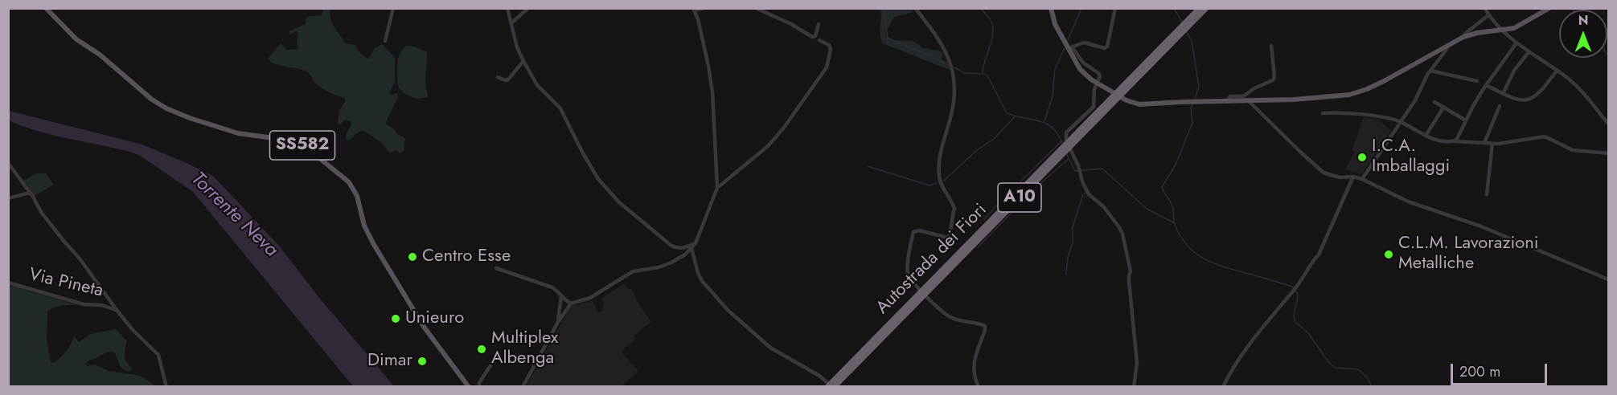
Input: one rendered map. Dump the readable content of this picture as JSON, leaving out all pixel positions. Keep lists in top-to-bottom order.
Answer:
{
  "streets": {
    "highway": ["A10", "Autostrada dei Fiori"],
    "main road": ["SS582"],
    "street": ["Via Pineta"]
  },
  "water": ["Torrente Neva"],
  "places": [
    "I.C.A. Imballaggi",
    "C.L.M. Lavorazioni Metalliche",
    "Centro Esse",
    "Unieuro",
    "Multiplex Albenga",
    "Dimar"
  ],
  "scale_bar": "200 m",
  "north": "top"
}
